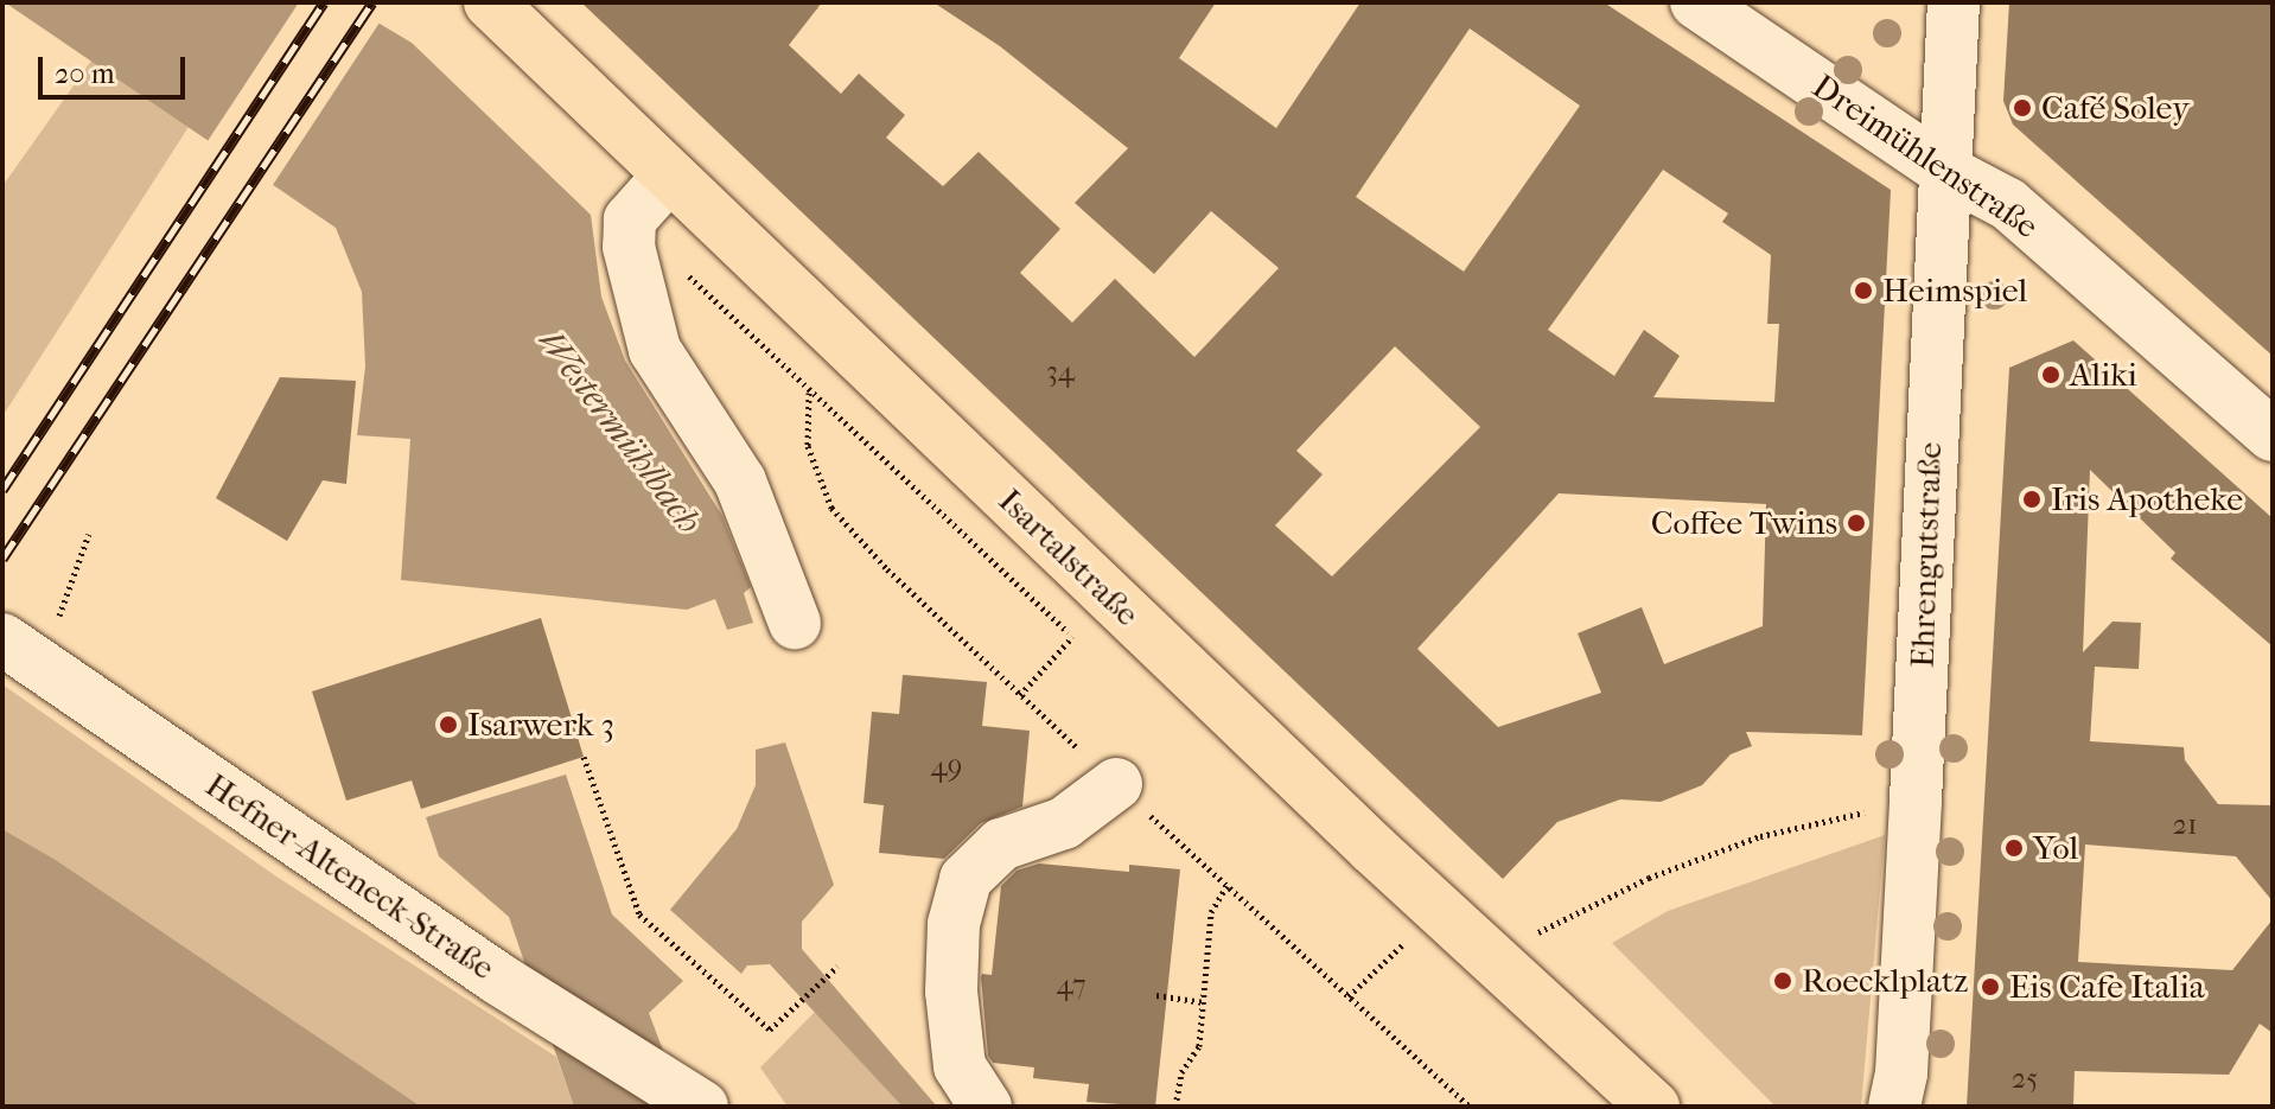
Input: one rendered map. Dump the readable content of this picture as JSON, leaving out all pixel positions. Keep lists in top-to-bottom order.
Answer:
{
  "streets": {
    "main road": ["Isartalstraße"],
    "street": ["Dreimühlenstraße", "Ehrengutstraße", "Hefner-Alteneck-Straße"]
  },
  "crossings": [
    ["Dreimühlenstraße", "Ehrengutstraße"]
  ],
  "water": ["Westermühlbach"],
  "places": [
    "Café Soley",
    "Heimspiel",
    "Aliki",
    "Iris Apotheke",
    "Coffee Twins",
    "Isarwerk 3",
    "Yol",
    "Roecklplatz",
    "Eis Cafe Italia"
  ],
  "house_numbers": [
    "34",
    "49",
    "21",
    "47",
    "25"
  ],
  "scale_bar": "20 m"
}
